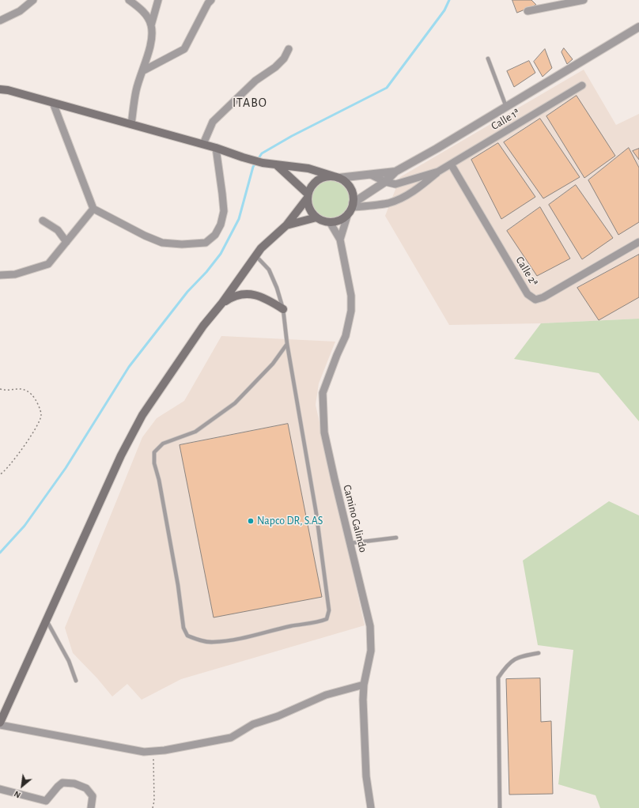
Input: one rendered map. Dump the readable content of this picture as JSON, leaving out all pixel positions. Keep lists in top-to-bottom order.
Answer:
{
  "streets": {
    "street": ["Calle 1ª", "Calle 2ª", "Camino Galindo"]
  },
  "crossings": [
    ["Calle 1ª", "Calle 2ª"],
    ["Calle 1ª", "Camino Galindo"]
  ],
  "districts": ["ITABO"],
  "places": ["Napco DR, S.AS"],
  "north": "bottom left"
}
